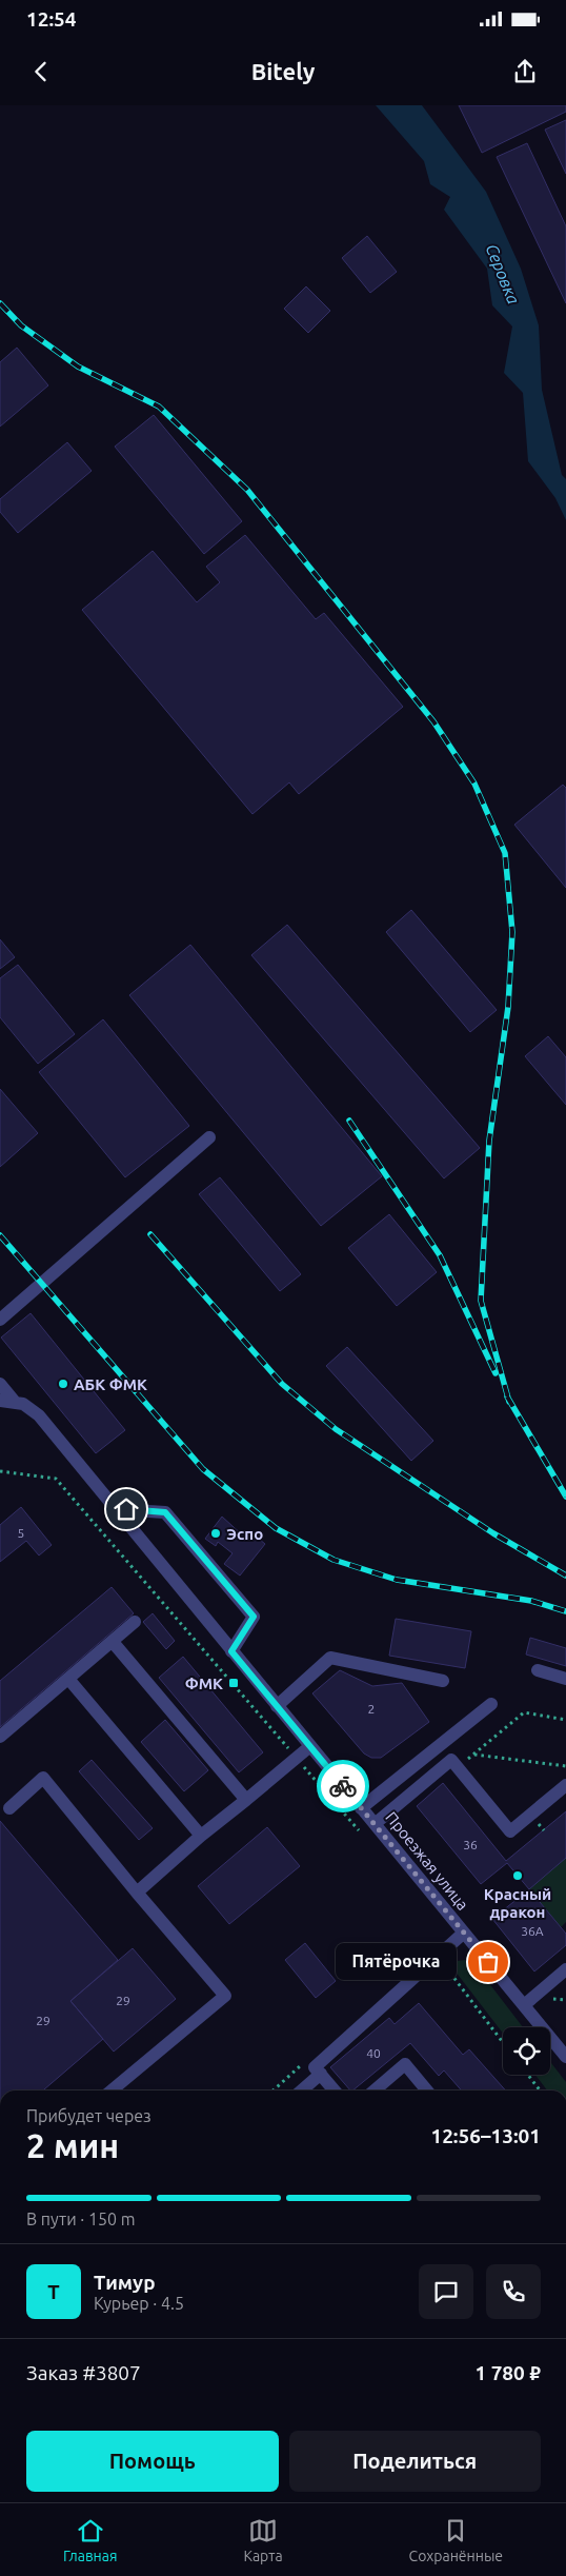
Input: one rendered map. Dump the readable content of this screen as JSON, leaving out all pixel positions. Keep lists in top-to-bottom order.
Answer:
{
  "streets": {
    "street": ["Проезжая улица"]
  },
  "water": ["Серовка"],
  "places": {
    "other": [
      "АБК ФМК",
      "Эспо",
      "Красный дракон",
      "Пятёрочка"
    ],
    "transit": ["ФМК"]
  },
  "house_numbers": [
    "5",
    "2",
    "36",
    "36А",
    "29",
    "29",
    "40"
  ],
  "page": {
    "status": "12:54",
    "header": "Bitely",
    "bubble": "Пятёрочка",
    "heading": ["2 мин", "Прибудет через", "12:56–13:01"],
    "panel": [
      "Тимур",
      "Курьер · 4.5",
      "Заказ #3807",
      "1 780 ₽"
    ],
    "bar": "В пути · 150 m",
    "round": "Т",
    "buttons": ["Помощь", "Поделиться"],
    "tabs": ["Главная", "Карта", "Сохранённые"]
  }
}
